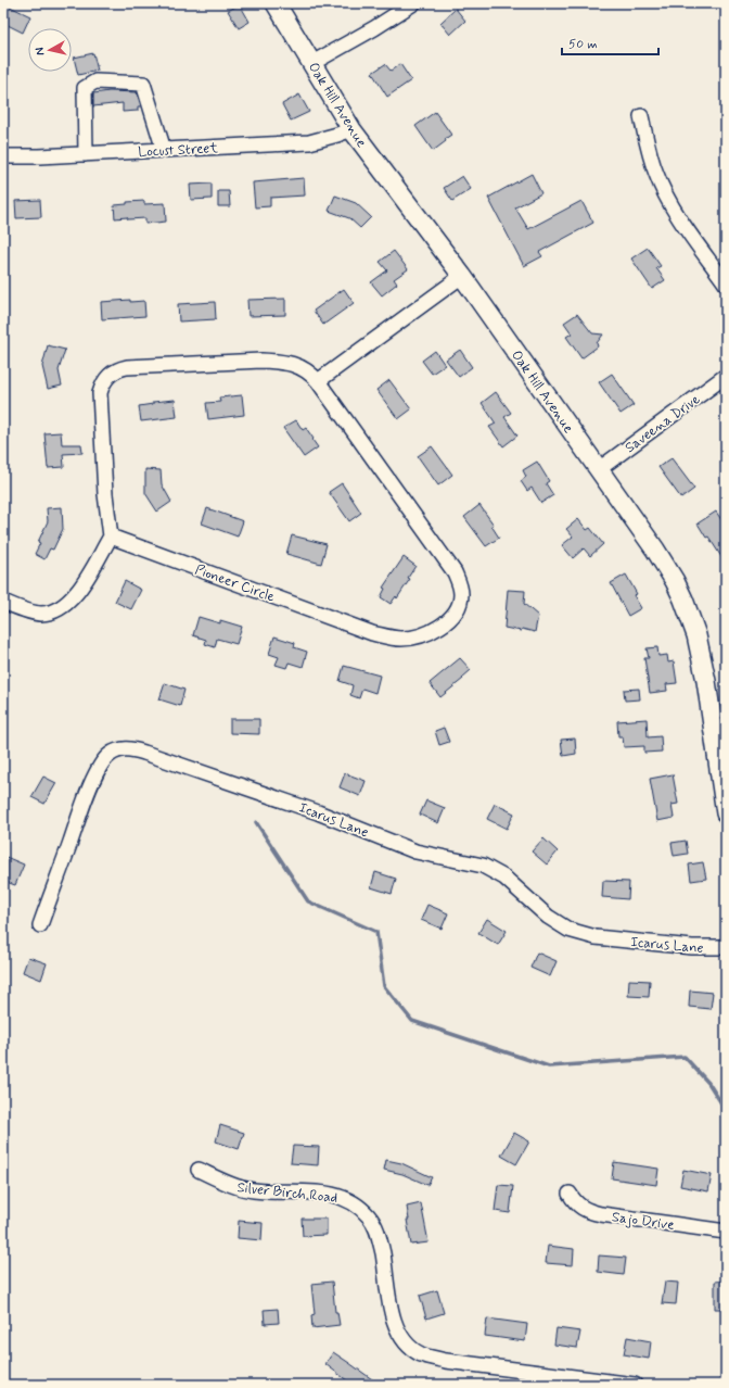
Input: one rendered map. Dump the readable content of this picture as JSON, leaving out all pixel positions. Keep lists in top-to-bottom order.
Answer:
{
  "streets": {
    "main road": ["Oak Hill Avenue"],
    "street": [
      "Locust Street",
      "Saveena Drive",
      "Pioneer Circle",
      "Icarus Lane",
      "Silver Birch Road",
      "Sajo Drive"
    ]
  },
  "crossings": [
    ["Oak Hill Avenue", "Locust Street"],
    ["Oak Hill Avenue", "Saveena Drive"]
  ],
  "scale_bar": "50 m",
  "north": "left"
}
